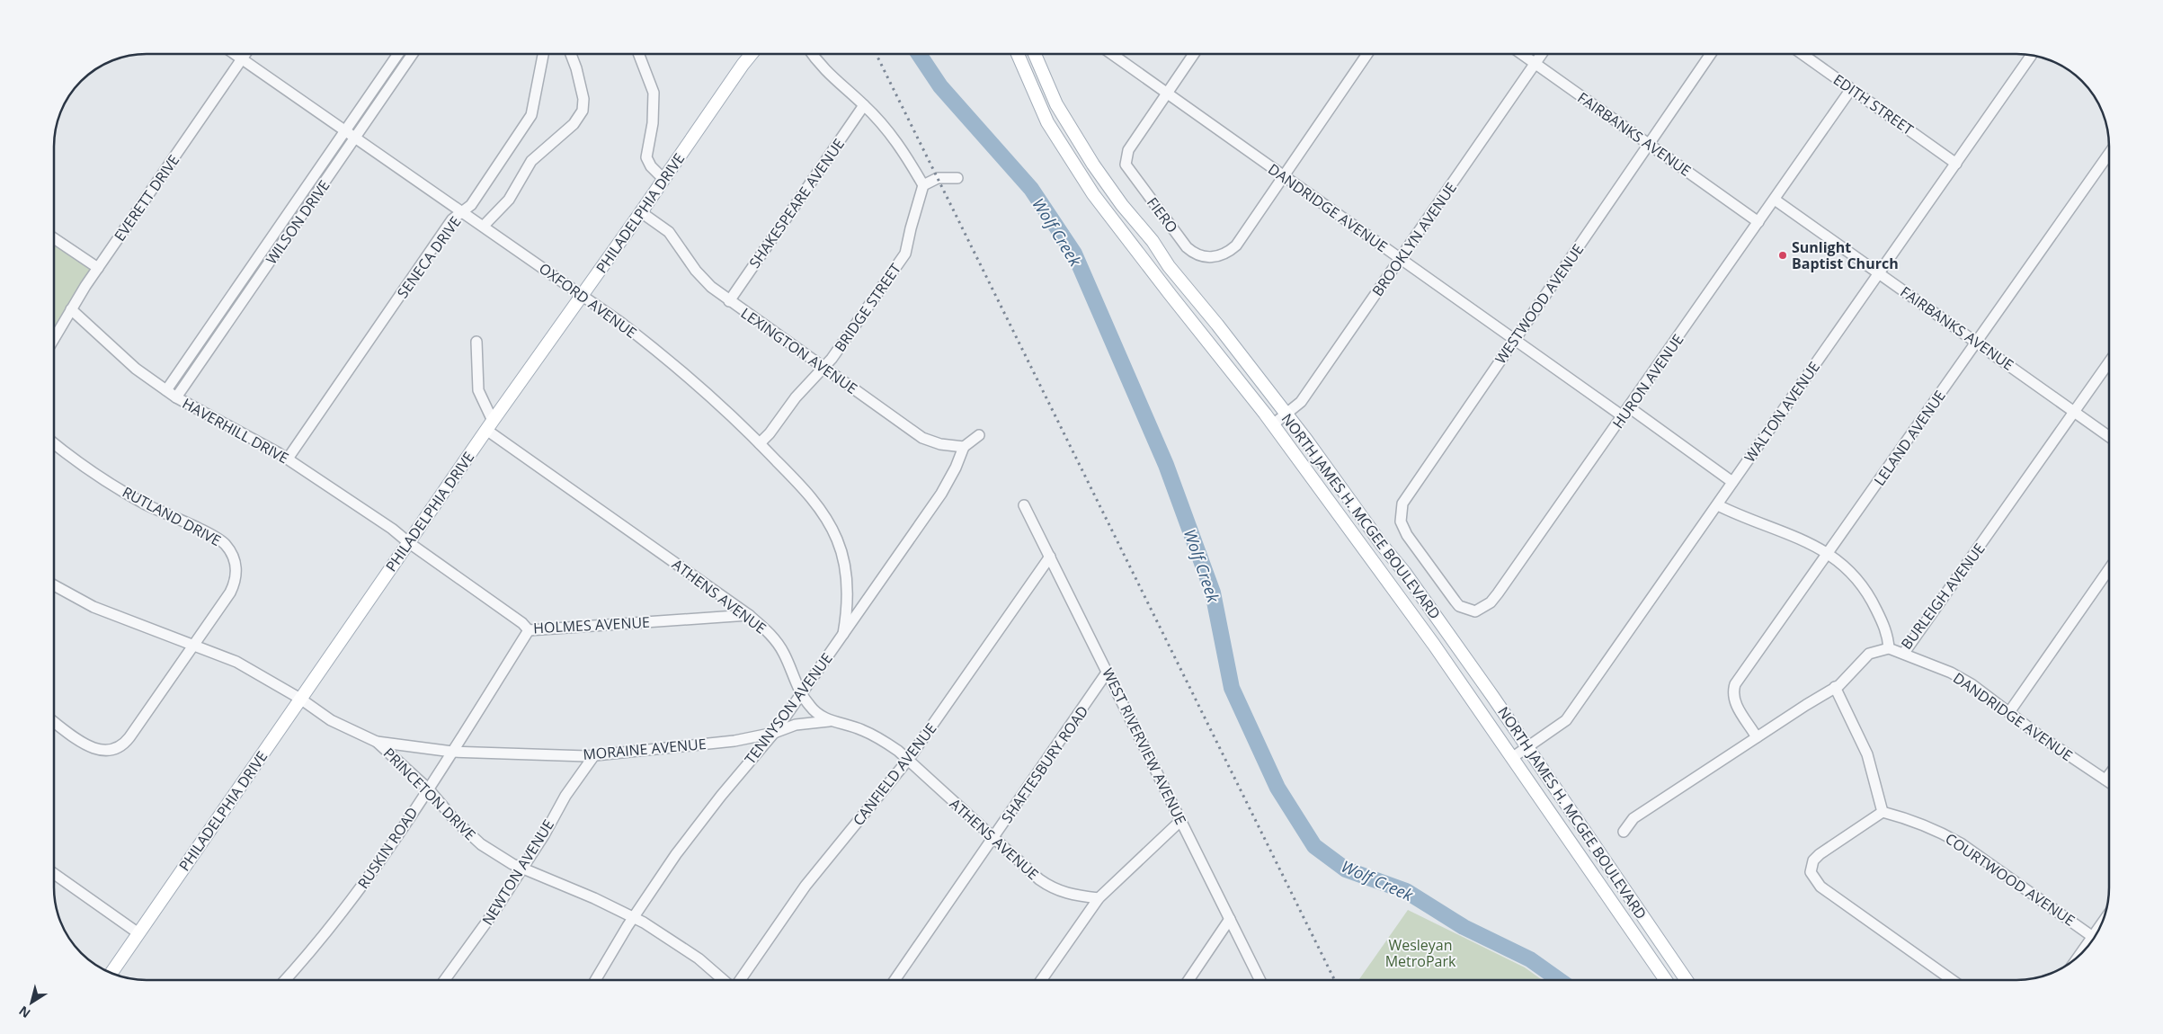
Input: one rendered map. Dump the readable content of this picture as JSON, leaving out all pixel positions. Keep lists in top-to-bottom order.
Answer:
{
  "streets": {
    "main road": ["PHILADELPHIA DRIVE", "NORTH JAMES H. MCGEE BOULEVARD"],
    "street": [
      "EDITH STREET",
      "FAIRBANKS AVENUE",
      "EVERETT DRIVE",
      "SHAKESPEARE AVENUE",
      "DANDRIDGE AVENUE",
      "FIERO",
      "WILSON DRIVE",
      "BROOKLYN AVENUE",
      "SENECA DRIVE",
      "OXFORD AVENUE",
      "WESTWOOD AVENUE",
      "BRIDGE STREET",
      "LEXINGTON AVENUE",
      "HURON AVENUE",
      "WALTON AVENUE",
      "HAVERHILL DRIVE",
      "LELAND AVENUE",
      "RUTLAND DRIVE",
      "ATHENS AVENUE",
      "BURLEIGH AVENUE",
      "HOLMES AVENUE",
      "TENNYSON AVENUE",
      "WEST RIVERVIEW AVENUE",
      "MORAINE AVENUE",
      "SHAFTESBURY ROAD",
      "CANFIELD AVENUE",
      "PRINCETON DRIVE",
      "RUSKIN ROAD",
      "NEWTON AVENUE",
      "COURTWOOD AVENUE"
    ]
  },
  "crossings": [
    ["EDITH STREET", "HURON AVENUE"],
    ["EDITH STREET", "WALTON AVENUE"],
    ["FAIRBANKS AVENUE", "BROOKLYN AVENUE"],
    ["FAIRBANKS AVENUE", "WESTWOOD AVENUE"],
    ["FAIRBANKS AVENUE", "HURON AVENUE"],
    ["FAIRBANKS AVENUE", "WALTON AVENUE"],
    ["FAIRBANKS AVENUE", "LELAND AVENUE"],
    ["FAIRBANKS AVENUE", "BURLEIGH AVENUE"],
    ["EVERETT DRIVE", "OXFORD AVENUE"],
    ["EVERETT DRIVE", "HAVERHILL DRIVE"],
    ["SHAKESPEARE AVENUE", "LEXINGTON AVENUE"],
    ["DANDRIDGE AVENUE", "FIERO"],
    ["DANDRIDGE AVENUE", "BROOKLYN AVENUE"],
    ["DANDRIDGE AVENUE", "WESTWOOD AVENUE"],
    ["DANDRIDGE AVENUE", "HURON AVENUE"],
    ["DANDRIDGE AVENUE", "WALTON AVENUE"],
    ["DANDRIDGE AVENUE", "BURLEIGH AVENUE"],
    ["PHILADELPHIA DRIVE", "OXFORD AVENUE"],
    ["PHILADELPHIA DRIVE", "LEXINGTON AVENUE"],
    ["PHILADELPHIA DRIVE", "HAVERHILL DRIVE"],
    ["PHILADELPHIA DRIVE", "ATHENS AVENUE"],
    ["PHILADELPHIA DRIVE", "HOLMES AVENUE"],
    ["PHILADELPHIA DRIVE", "PRINCETON DRIVE"],
    ["WILSON DRIVE", "OXFORD AVENUE"],
    ["WILSON DRIVE", "HAVERHILL DRIVE"],
    ["BROOKLYN AVENUE", "NORTH JAMES H. MCGEE BOULEVARD"],
    ["SENECA DRIVE", "OXFORD AVENUE"],
    ["SENECA DRIVE", "HAVERHILL DRIVE"],
    ["OXFORD AVENUE", "BRIDGE STREET"],
    ["OXFORD AVENUE", "TENNYSON AVENUE"],
    ["WESTWOOD AVENUE", "HURON AVENUE"],
    ["BRIDGE STREET", "LEXINGTON AVENUE"],
    ["LEXINGTON AVENUE", "TENNYSON AVENUE"],
    ["WALTON AVENUE", "NORTH JAMES H. MCGEE BOULEVARD"],
    ["HAVERHILL DRIVE", "HOLMES AVENUE"],
    ["LELAND AVENUE", "BURLEIGH AVENUE"],
    ["RUTLAND DRIVE", "PRINCETON DRIVE"],
    ["ATHENS AVENUE", "HOLMES AVENUE"],
    ["ATHENS AVENUE", "TENNYSON AVENUE"],
    ["ATHENS AVENUE", "MORAINE AVENUE"],
    ["ATHENS AVENUE", "SHAFTESBURY ROAD"],
    ["ATHENS AVENUE", "CANFIELD AVENUE"],
    ["HOLMES AVENUE", "RUSKIN ROAD"],
    ["TENNYSON AVENUE", "MORAINE AVENUE"],
    ["TENNYSON AVENUE", "PRINCETON DRIVE"],
    ["WEST RIVERVIEW AVENUE", "SHAFTESBURY ROAD"],
    ["WEST RIVERVIEW AVENUE", "CANFIELD AVENUE"],
    ["MORAINE AVENUE", "PRINCETON DRIVE"],
    ["MORAINE AVENUE", "RUSKIN ROAD"],
    ["MORAINE AVENUE", "NEWTON AVENUE"],
    ["PRINCETON DRIVE", "RUSKIN ROAD"],
    ["PRINCETON DRIVE", "NEWTON AVENUE"]
  ],
  "water": ["Wolf Creek"],
  "parks": ["Wesleyan MetroPark"],
  "places": ["Sunlight Baptist Church"],
  "north": "bottom left"
}
